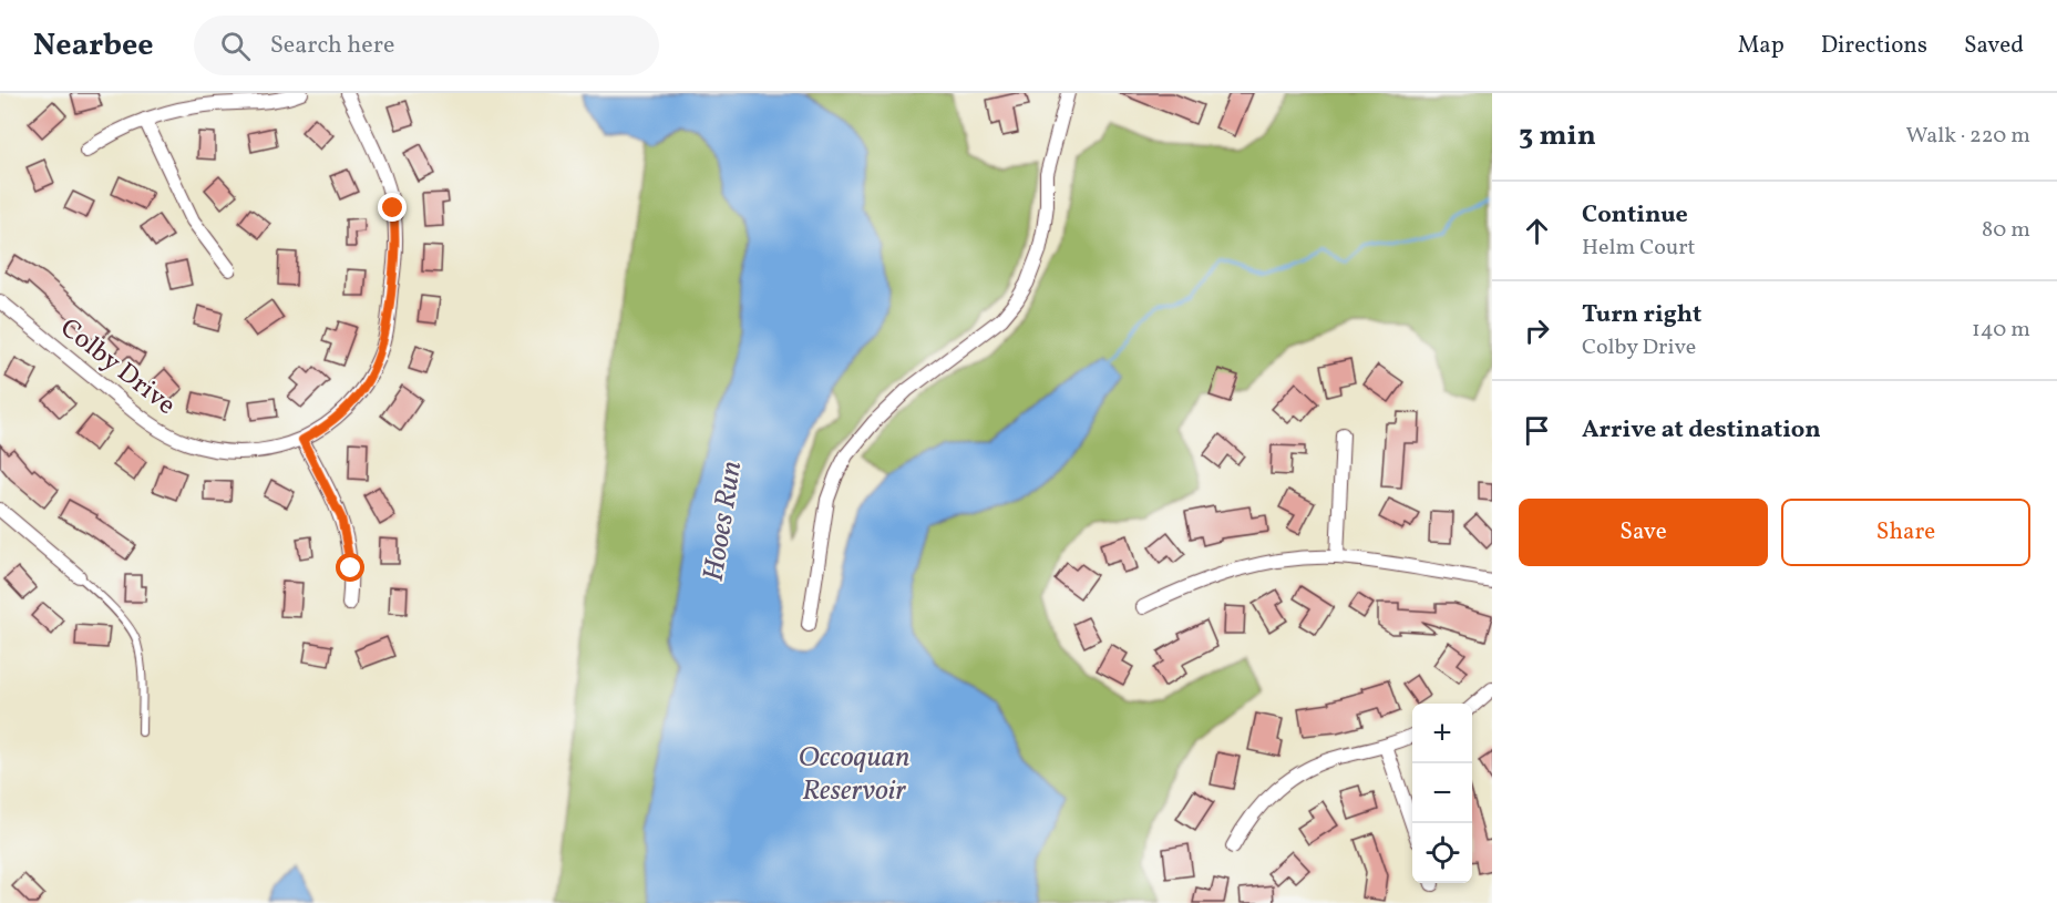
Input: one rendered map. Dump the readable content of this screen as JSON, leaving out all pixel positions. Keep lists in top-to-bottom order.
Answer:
{
  "streets": {
    "street": ["Colby Drive"]
  },
  "water": ["Hooes Run", "Occoquan Reservoir"],
  "page": {
    "header": "Nearbee",
    "search": "Search here",
    "nav": ["Map", "Directions", "Saved"],
    "heading": ["3 min", "Walk · 220 m"],
    "list": [
      ["Continue", "Helm Court", "80 m"],
      ["Turn right", "Colby Drive", "140 m"],
      "Arrive at destination"
    ],
    "buttons": ["Save", "Share"],
    "map_buttons": ["+", "−"]
  }
}
